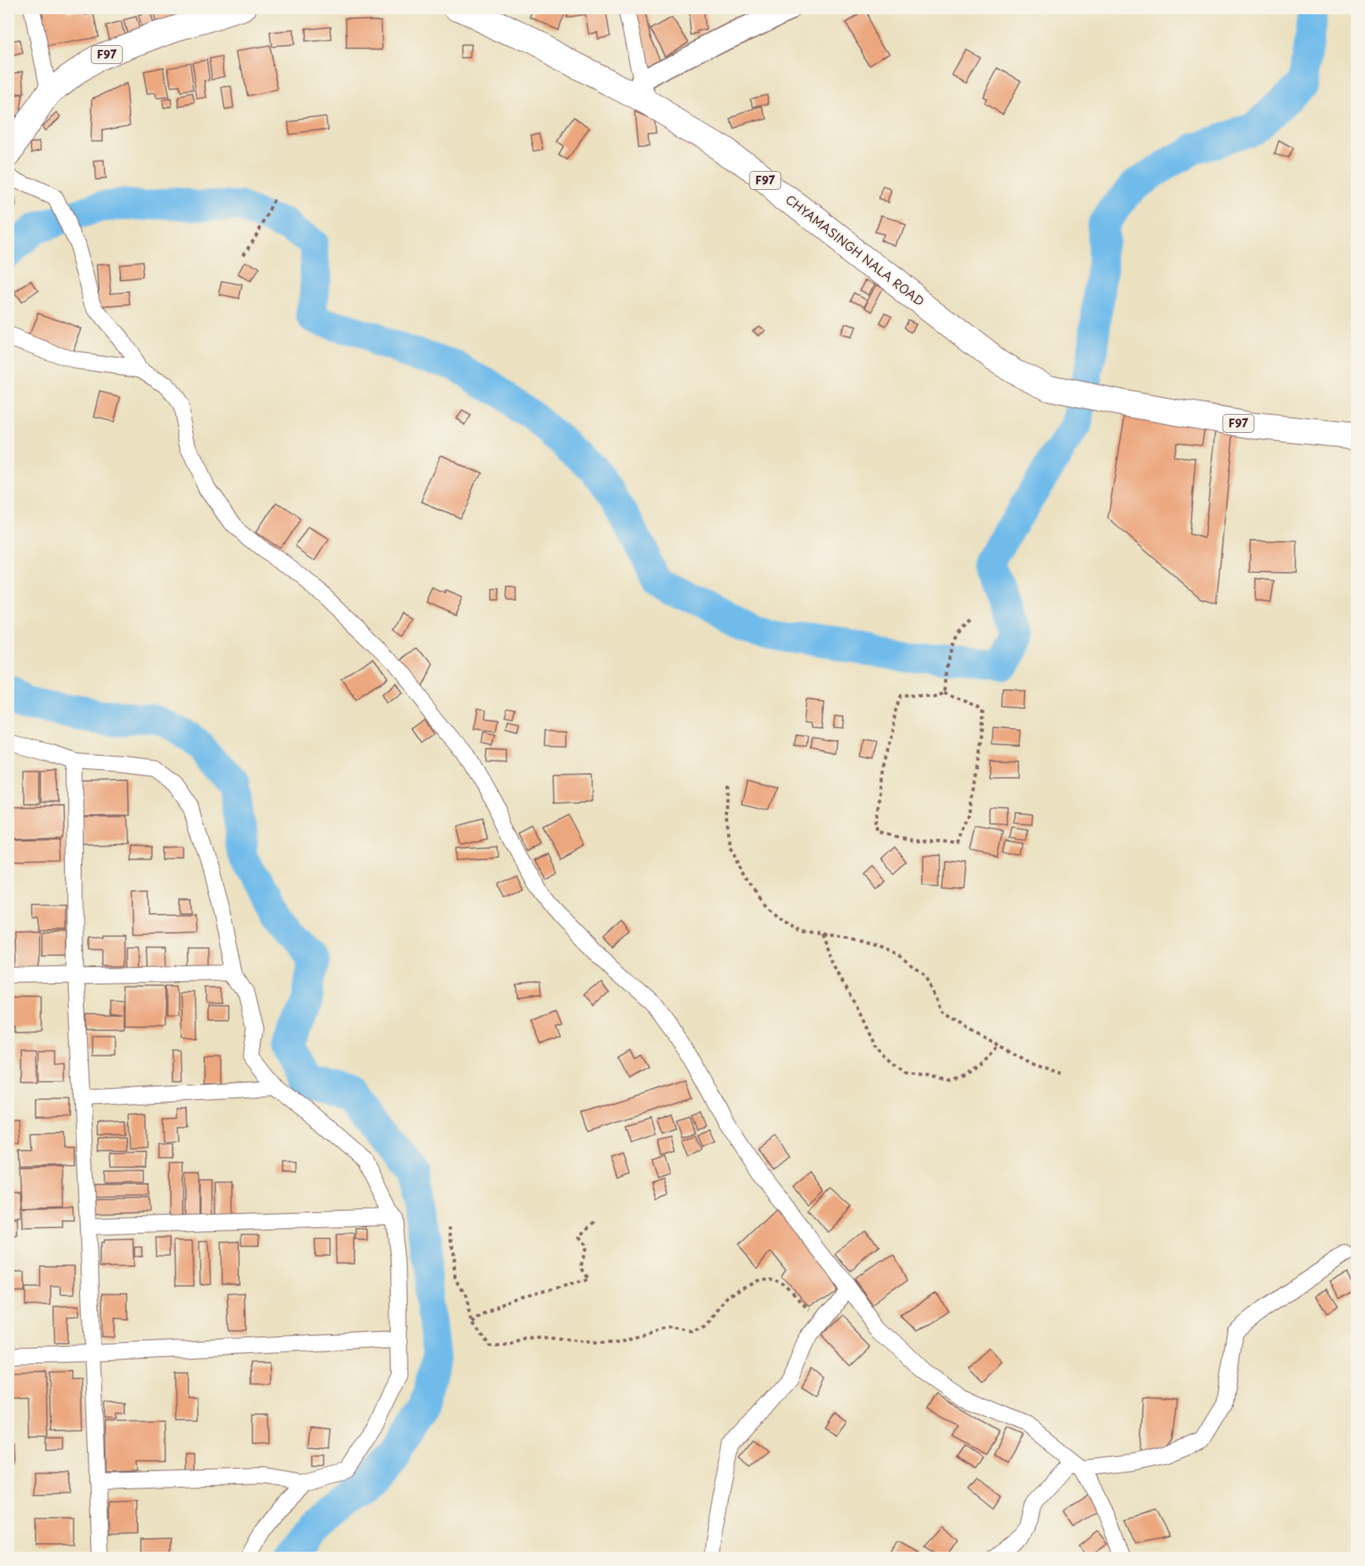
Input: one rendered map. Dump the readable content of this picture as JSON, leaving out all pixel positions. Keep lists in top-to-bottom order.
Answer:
{
  "streets": {
    "main road": ["F97", "CHYAMASINGH NALA ROAD"]
  }
}
